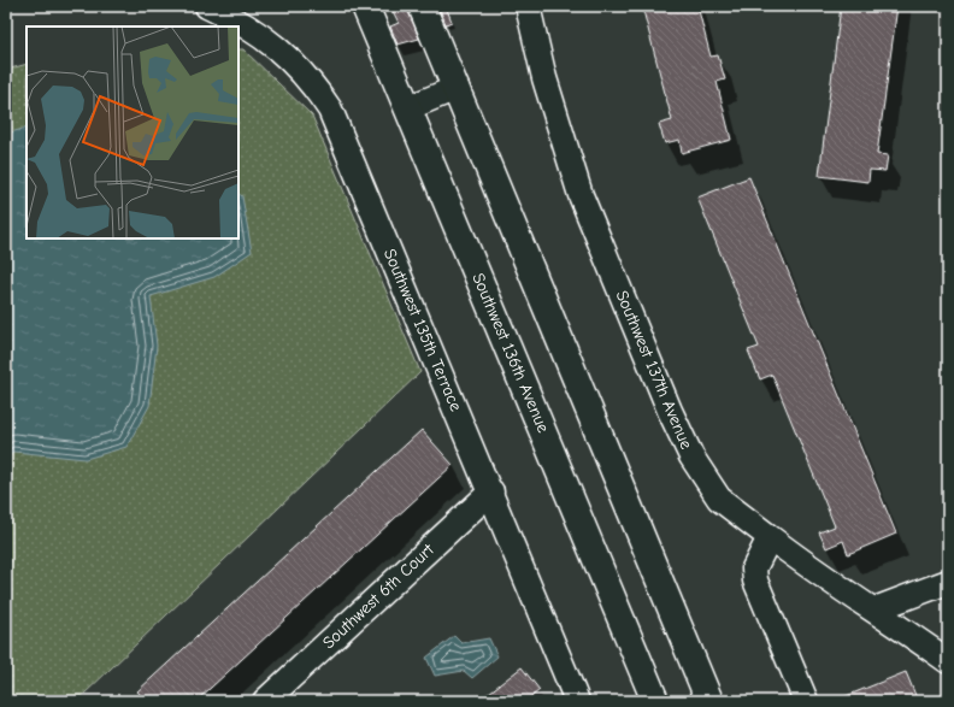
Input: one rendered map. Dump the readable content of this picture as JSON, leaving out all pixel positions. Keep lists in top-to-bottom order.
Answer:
{
  "streets": {
    "street": [
      "Southwest 135th Terrace",
      "Southwest 136th Avenue",
      "Southwest 137th Avenue",
      "Southwest 6th Court"
    ]
  },
  "crossings": [
    ["Southwest 135th Terrace", "Southwest 6th Court"]
  ]
}
